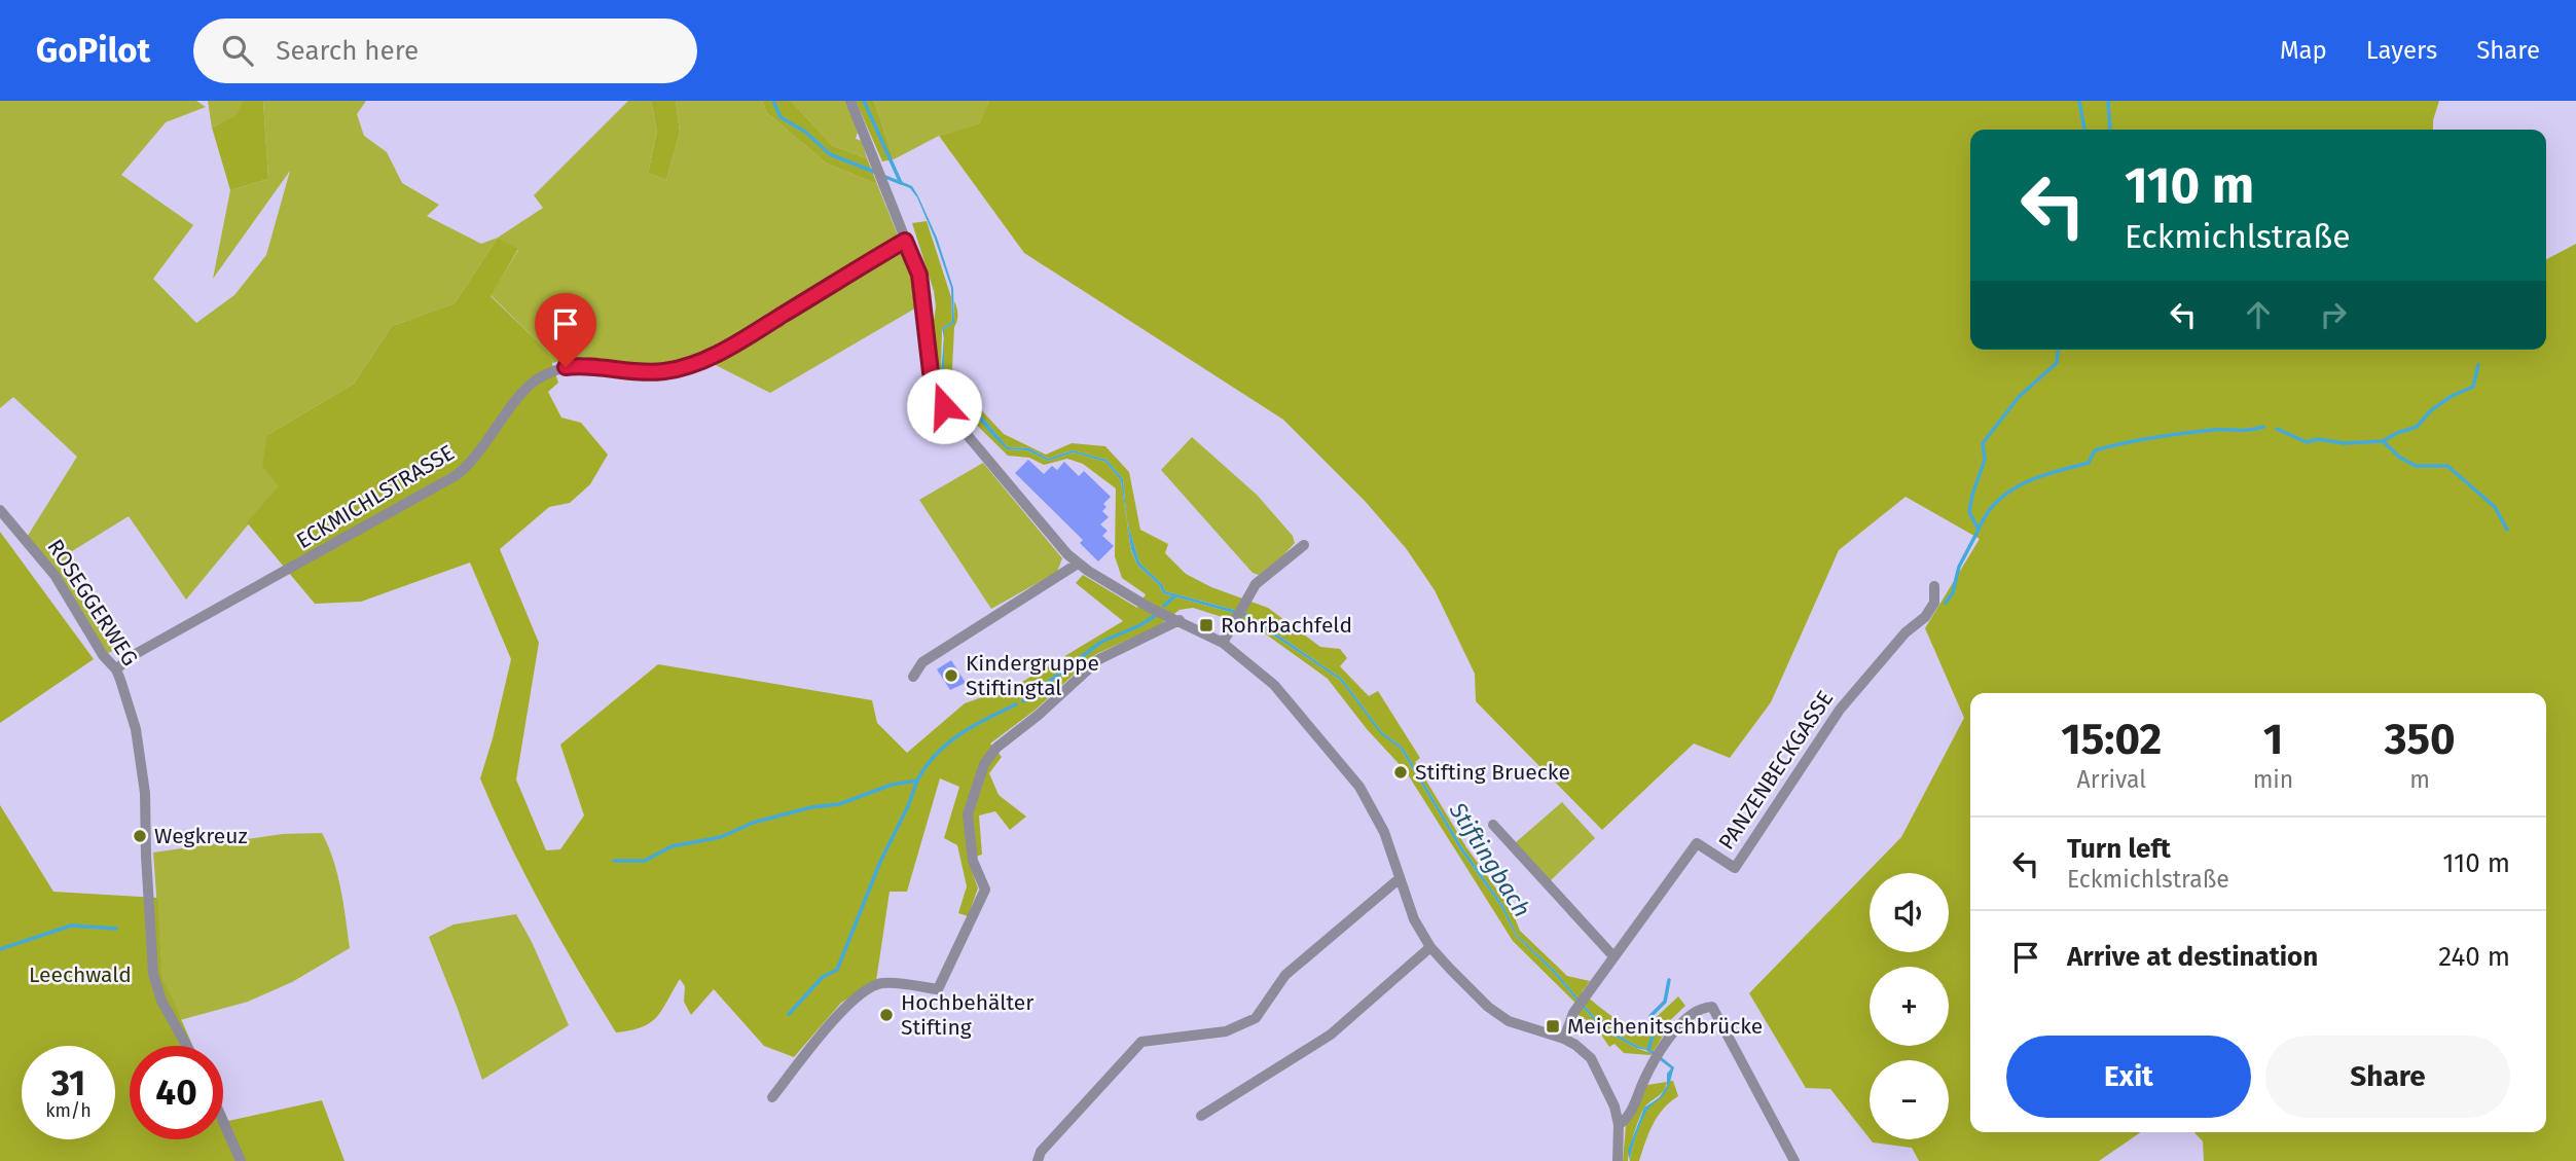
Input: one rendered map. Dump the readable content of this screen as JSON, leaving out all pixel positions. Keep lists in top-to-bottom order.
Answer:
{
  "streets": {
    "street": ["ECKMICHLSTRASSE", "ROSEGGERWEG", "PANZENBECKGASSE"]
  },
  "crossings": [
    ["ECKMICHLSTRASSE", "ROSEGGERWEG"]
  ],
  "water": ["Stiftingbach"],
  "parks": ["Leechwald"],
  "places": {
    "transit": ["Rohrbachfeld", "Meichenitschbrücke"],
    "other": [
      "Kindergruppe Stiftingtal",
      "Stifting Bruecke",
      "Wegkreuz",
      "Hochbehälter Stifting"
    ]
  },
  "page": {
    "header": "GoPilot",
    "search": "Search here",
    "nav": ["Map", "Layers", "Share"],
    "turn": ["110 m", "Eckmichlstraße"],
    "eta": [
      "15:02",
      "Arrival",
      "1",
      "min",
      "350",
      "m"
    ],
    "list": [
      {
        "name": "Turn left",
        "note": "Eckmichlstraße",
        "value": "110 m"
      },
      {
        "name": "Arrive at destination",
        "value": "240 m"
      }
    ],
    "map_buttons": ["+", "−"],
    "buttons": ["Exit", "Share"],
    "speed": "31 km/h",
    "limit": "40"
  }
}
